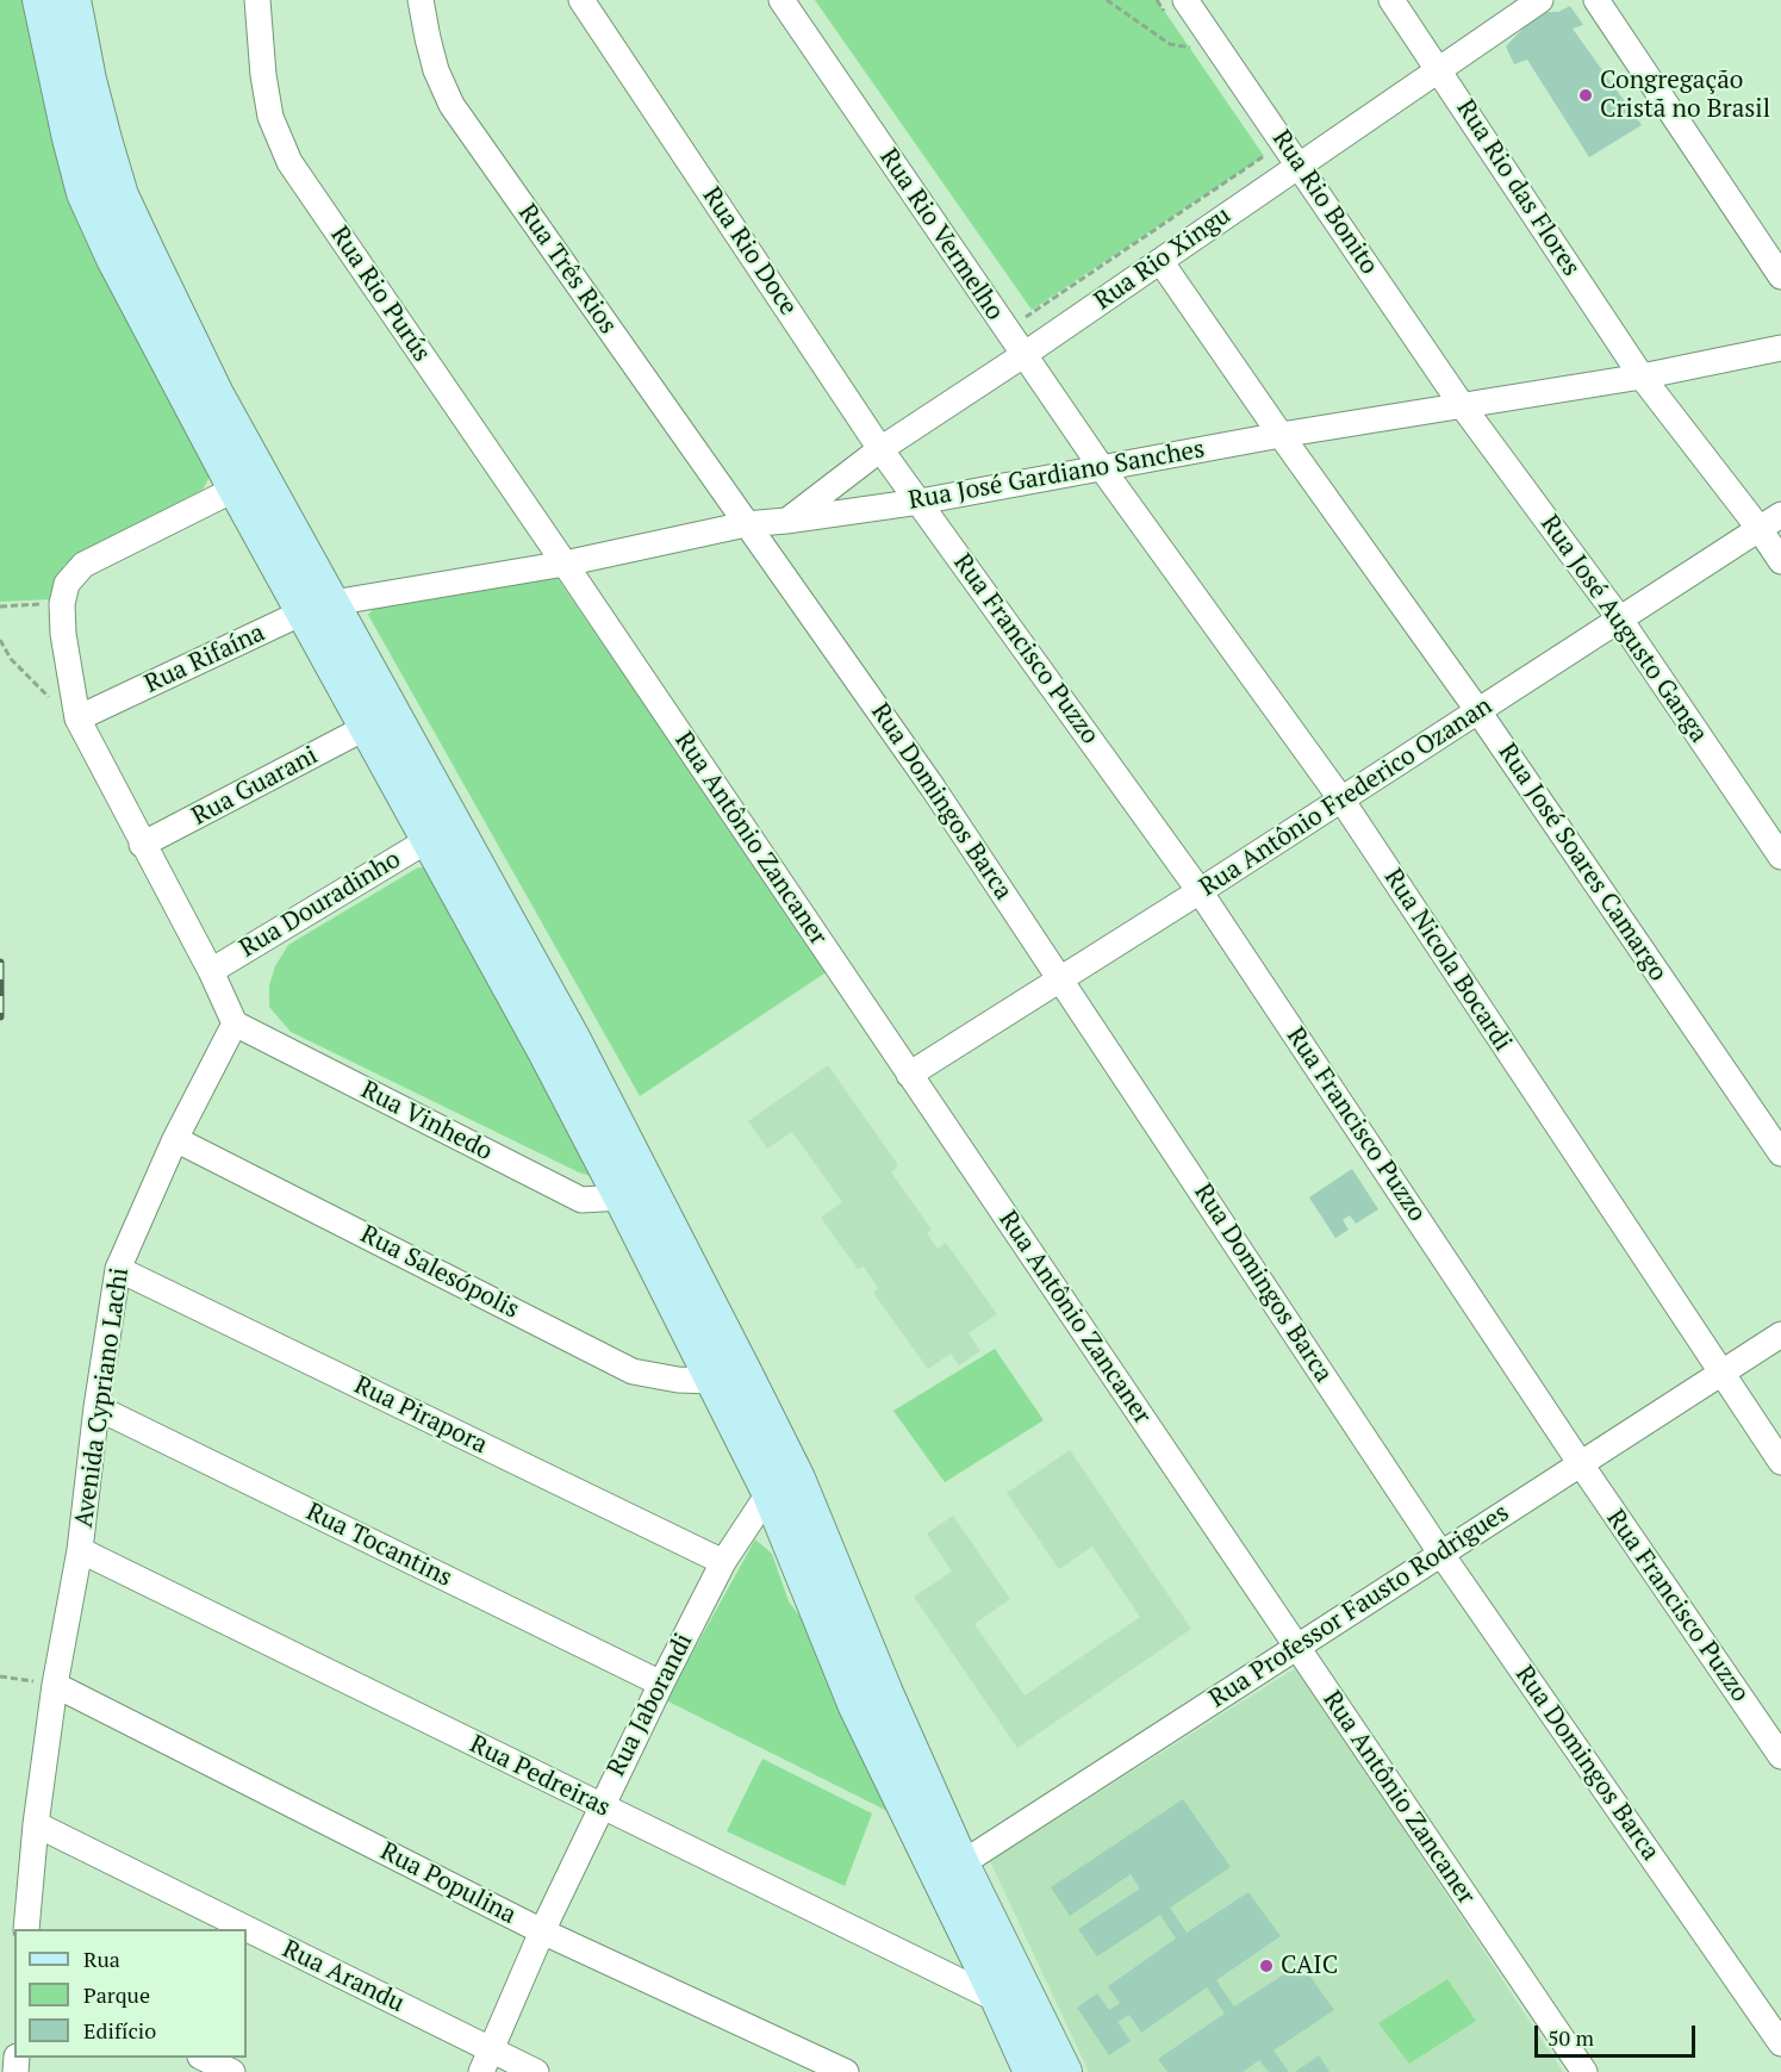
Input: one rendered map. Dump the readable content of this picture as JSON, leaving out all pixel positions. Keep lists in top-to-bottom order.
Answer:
{
  "streets": {
    "street": [
      "Rua Rio das Flores",
      "Rua Rio Bonito",
      "Rua Rio Vermelho",
      "Rua Rio Doce",
      "Rua Rio Xingu",
      "Rua Três Rios",
      "Rua Rio Purús",
      "Rua José Gardiano Sanches",
      "Rua José Augusto Ganga",
      "Rua Francisco Puzzo",
      "Rua Rifaína",
      "Rua Guarani",
      "Rua Antônio Frederico Ozanan",
      "Rua Domingos Barca",
      "Rua Antônio Zancaner",
      "Rua José Soares Camargo",
      "Rua Douradinho",
      "Rua Nicola Bocardi",
      "Rua Vinhedo",
      "Rua Salesópolis",
      "Avenida Cypriano Lachi",
      "Rua Pirapora",
      "Rua Tocantins",
      "Rua Professor Fausto Rodrigues",
      "Rua Jaborandi",
      "Rua Pedreiras",
      "Rua Populina",
      "Rua Arandu"
    ]
  },
  "crossings": [
    ["Rua Rio das Flores", "Rua Rio Xingu"],
    ["Rua Rio das Flores", "Rua José Gardiano Sanches"],
    ["Rua Rio das Flores", "Rua Antônio Frederico Ozanan"],
    ["Rua Rio Bonito", "Rua Rio Xingu"],
    ["Rua Rio Bonito", "Rua José Gardiano Sanches"],
    ["Rua Rio Bonito", "Rua José Augusto Ganga"],
    ["Rua Rio Vermelho", "Rua Rio Xingu"],
    ["Rua Rio Vermelho", "Rua José Gardiano Sanches"],
    ["Rua Rio Vermelho", "Rua Nicola Bocardi"],
    ["Rua Rio Doce", "Rua Rio Xingu"],
    ["Rua Rio Doce", "Rua José Gardiano Sanches"],
    ["Rua Rio Doce", "Rua Francisco Puzzo"],
    ["Rua Rio Xingu", "Rua José Gardiano Sanches"],
    ["Rua Rio Xingu", "Rua José Soares Camargo"],
    ["Rua Três Rios", "Rua José Gardiano Sanches"],
    ["Rua Três Rios", "Rua Domingos Barca"],
    ["Rua Rio Purús", "Rua José Gardiano Sanches"],
    ["Rua Rio Purús", "Rua Antônio Zancaner"],
    ["Rua José Gardiano Sanches", "Rua José Augusto Ganga"],
    ["Rua José Gardiano Sanches", "Rua Francisco Puzzo"],
    ["Rua José Gardiano Sanches", "Rua Rifaína"],
    ["Rua José Gardiano Sanches", "Rua Domingos Barca"],
    ["Rua José Gardiano Sanches", "Rua Antônio Zancaner"],
    ["Rua José Gardiano Sanches", "Rua José Soares Camargo"],
    ["Rua José Gardiano Sanches", "Rua Nicola Bocardi"],
    ["Rua José Augusto Ganga", "Rua Antônio Frederico Ozanan"],
    ["Rua Francisco Puzzo", "Rua Antônio Frederico Ozanan"],
    ["Rua Francisco Puzzo", "Rua Professor Fausto Rodrigues"],
    ["Rua Antônio Frederico Ozanan", "Rua Domingos Barca"],
    ["Rua Antônio Frederico Ozanan", "Rua Antônio Zancaner"],
    ["Rua Antônio Frederico Ozanan", "Rua José Soares Camargo"],
    ["Rua Antônio Frederico Ozanan", "Rua Nicola Bocardi"],
    ["Rua Domingos Barca", "Rua Professor Fausto Rodrigues"],
    ["Rua Antônio Zancaner", "Rua Professor Fausto Rodrigues"],
    ["Rua Nicola Bocardi", "Rua Professor Fausto Rodrigues"],
    ["Rua Vinhedo", "Avenida Cypriano Lachi"],
    ["Rua Salesópolis", "Avenida Cypriano Lachi"],
    ["Avenida Cypriano Lachi", "Rua Pirapora"],
    ["Avenida Cypriano Lachi", "Rua Tocantins"],
    ["Avenida Cypriano Lachi", "Rua Pedreiras"],
    ["Avenida Cypriano Lachi", "Rua Populina"],
    ["Avenida Cypriano Lachi", "Rua Arandu"],
    ["Rua Pirapora", "Rua Jaborandi"],
    ["Rua Tocantins", "Rua Jaborandi"],
    ["Rua Jaborandi", "Rua Pedreiras"],
    ["Rua Jaborandi", "Rua Populina"],
    ["Rua Jaborandi", "Rua Arandu"]
  ],
  "places": ["Congregação Cristã no Brasil", "CAIC"],
  "legend": ["Rua", "Parque", "Edifício"],
  "scale_bar": "50 m"
}
